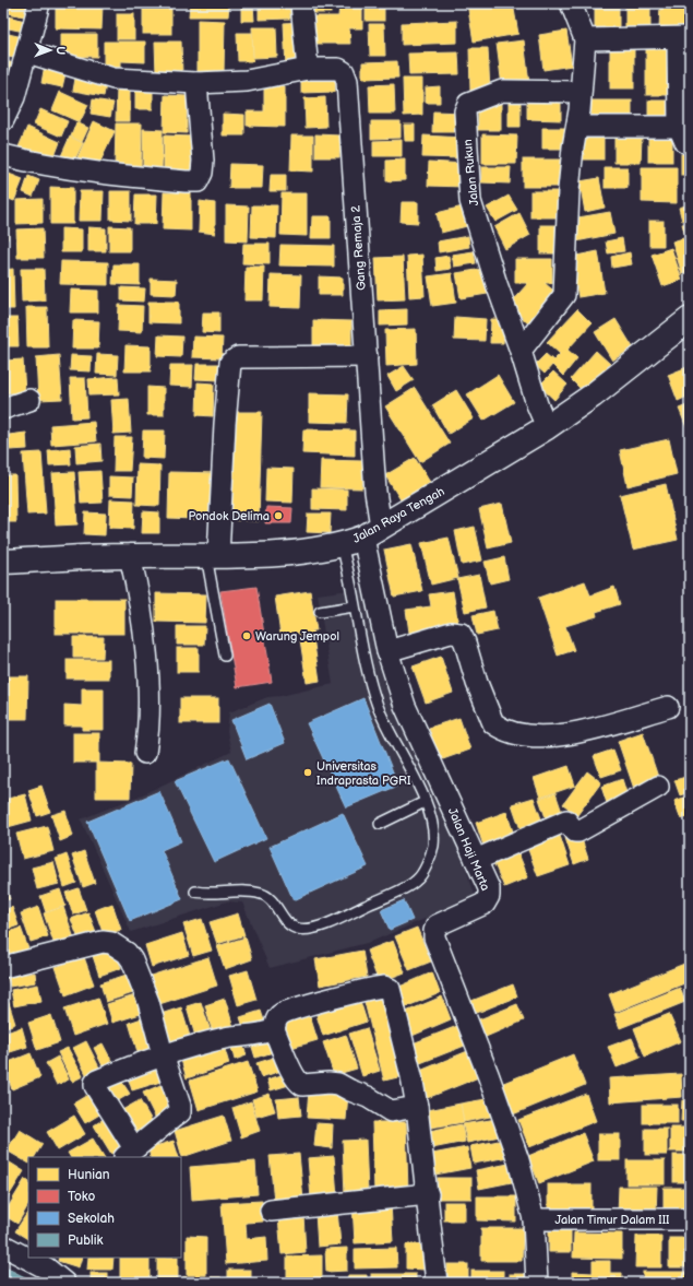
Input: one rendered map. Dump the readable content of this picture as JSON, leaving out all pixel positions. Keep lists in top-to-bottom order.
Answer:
{
  "streets": {
    "street": [
      "Jalan Rukun",
      "Gang Remaja 2",
      "Jalan Raya Tengah",
      "Jalan Haji Marta",
      "Jalan Timur Dalam III"
    ]
  },
  "crossings": [
    ["Jalan Rukun", "Jalan Raya Tengah"],
    ["Gang Remaja 2", "Jalan Raya Tengah"],
    ["Gang Remaja 2", "Jalan Haji Marta"],
    ["Jalan Raya Tengah", "Jalan Haji Marta"],
    ["Jalan Haji Marta", "Jalan Timur Dalam III"]
  ],
  "places": ["Pondok Delima", "Warung Jempol", "Universitas Indraprasta PGRI"],
  "legend": [
    "Hunian",
    "Toko",
    "Sekolah",
    "Publik"
  ],
  "north": "right"
}
